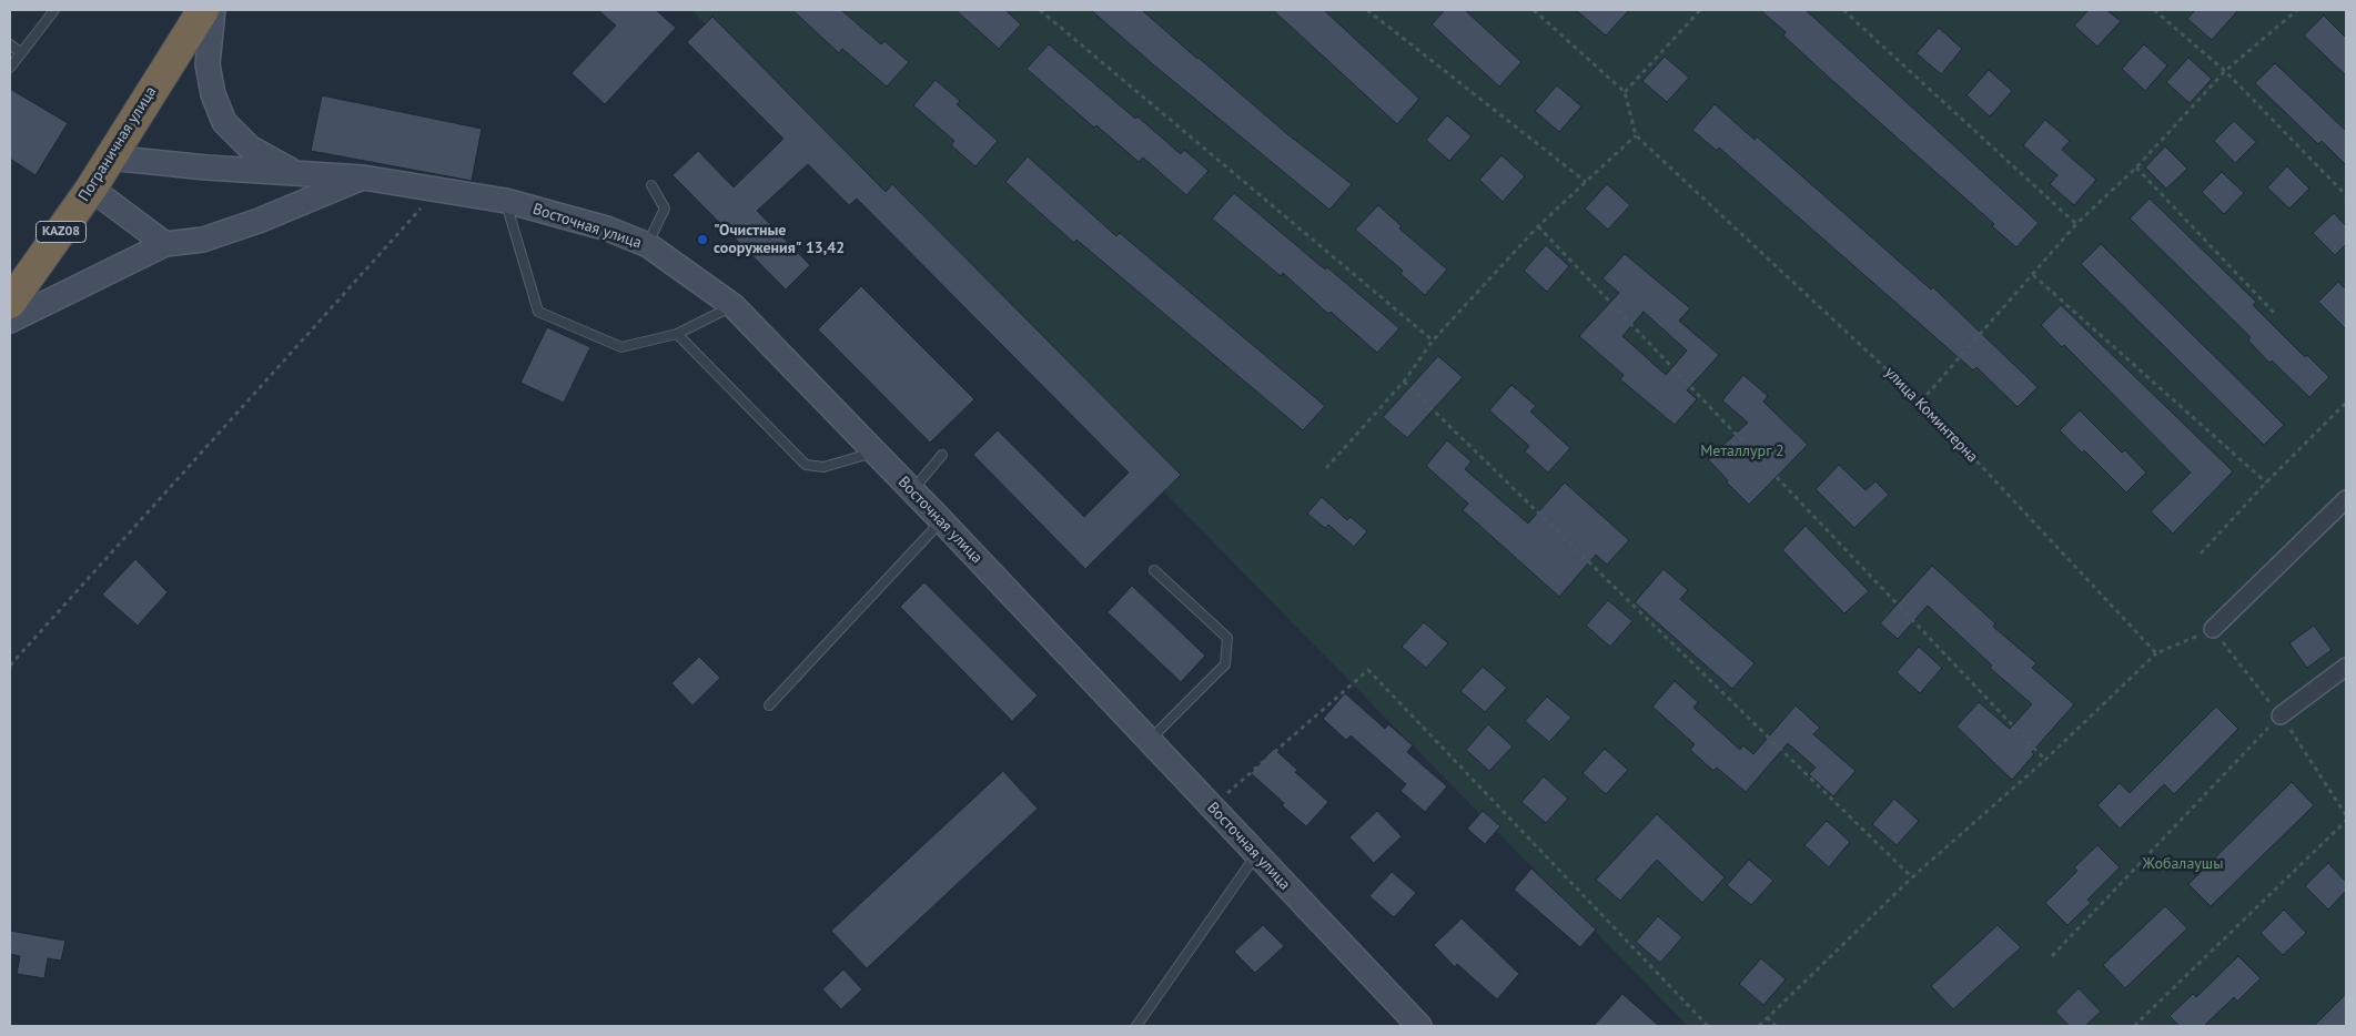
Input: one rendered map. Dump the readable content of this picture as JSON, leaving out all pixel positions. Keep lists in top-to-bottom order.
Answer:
{
  "streets": {
    "highway": ["Пограничная улица", "KAZ08"],
    "main road": ["Восточная улица"],
    "path": ["улица Коминтерна"]
  },
  "crossings": [
    ["Пограничная улица", "Восточная улица"]
  ],
  "parks": ["Металлург 2", "Жобалаушы"],
  "places": ["\"Очистные сооружения\" 13,42"]
}
